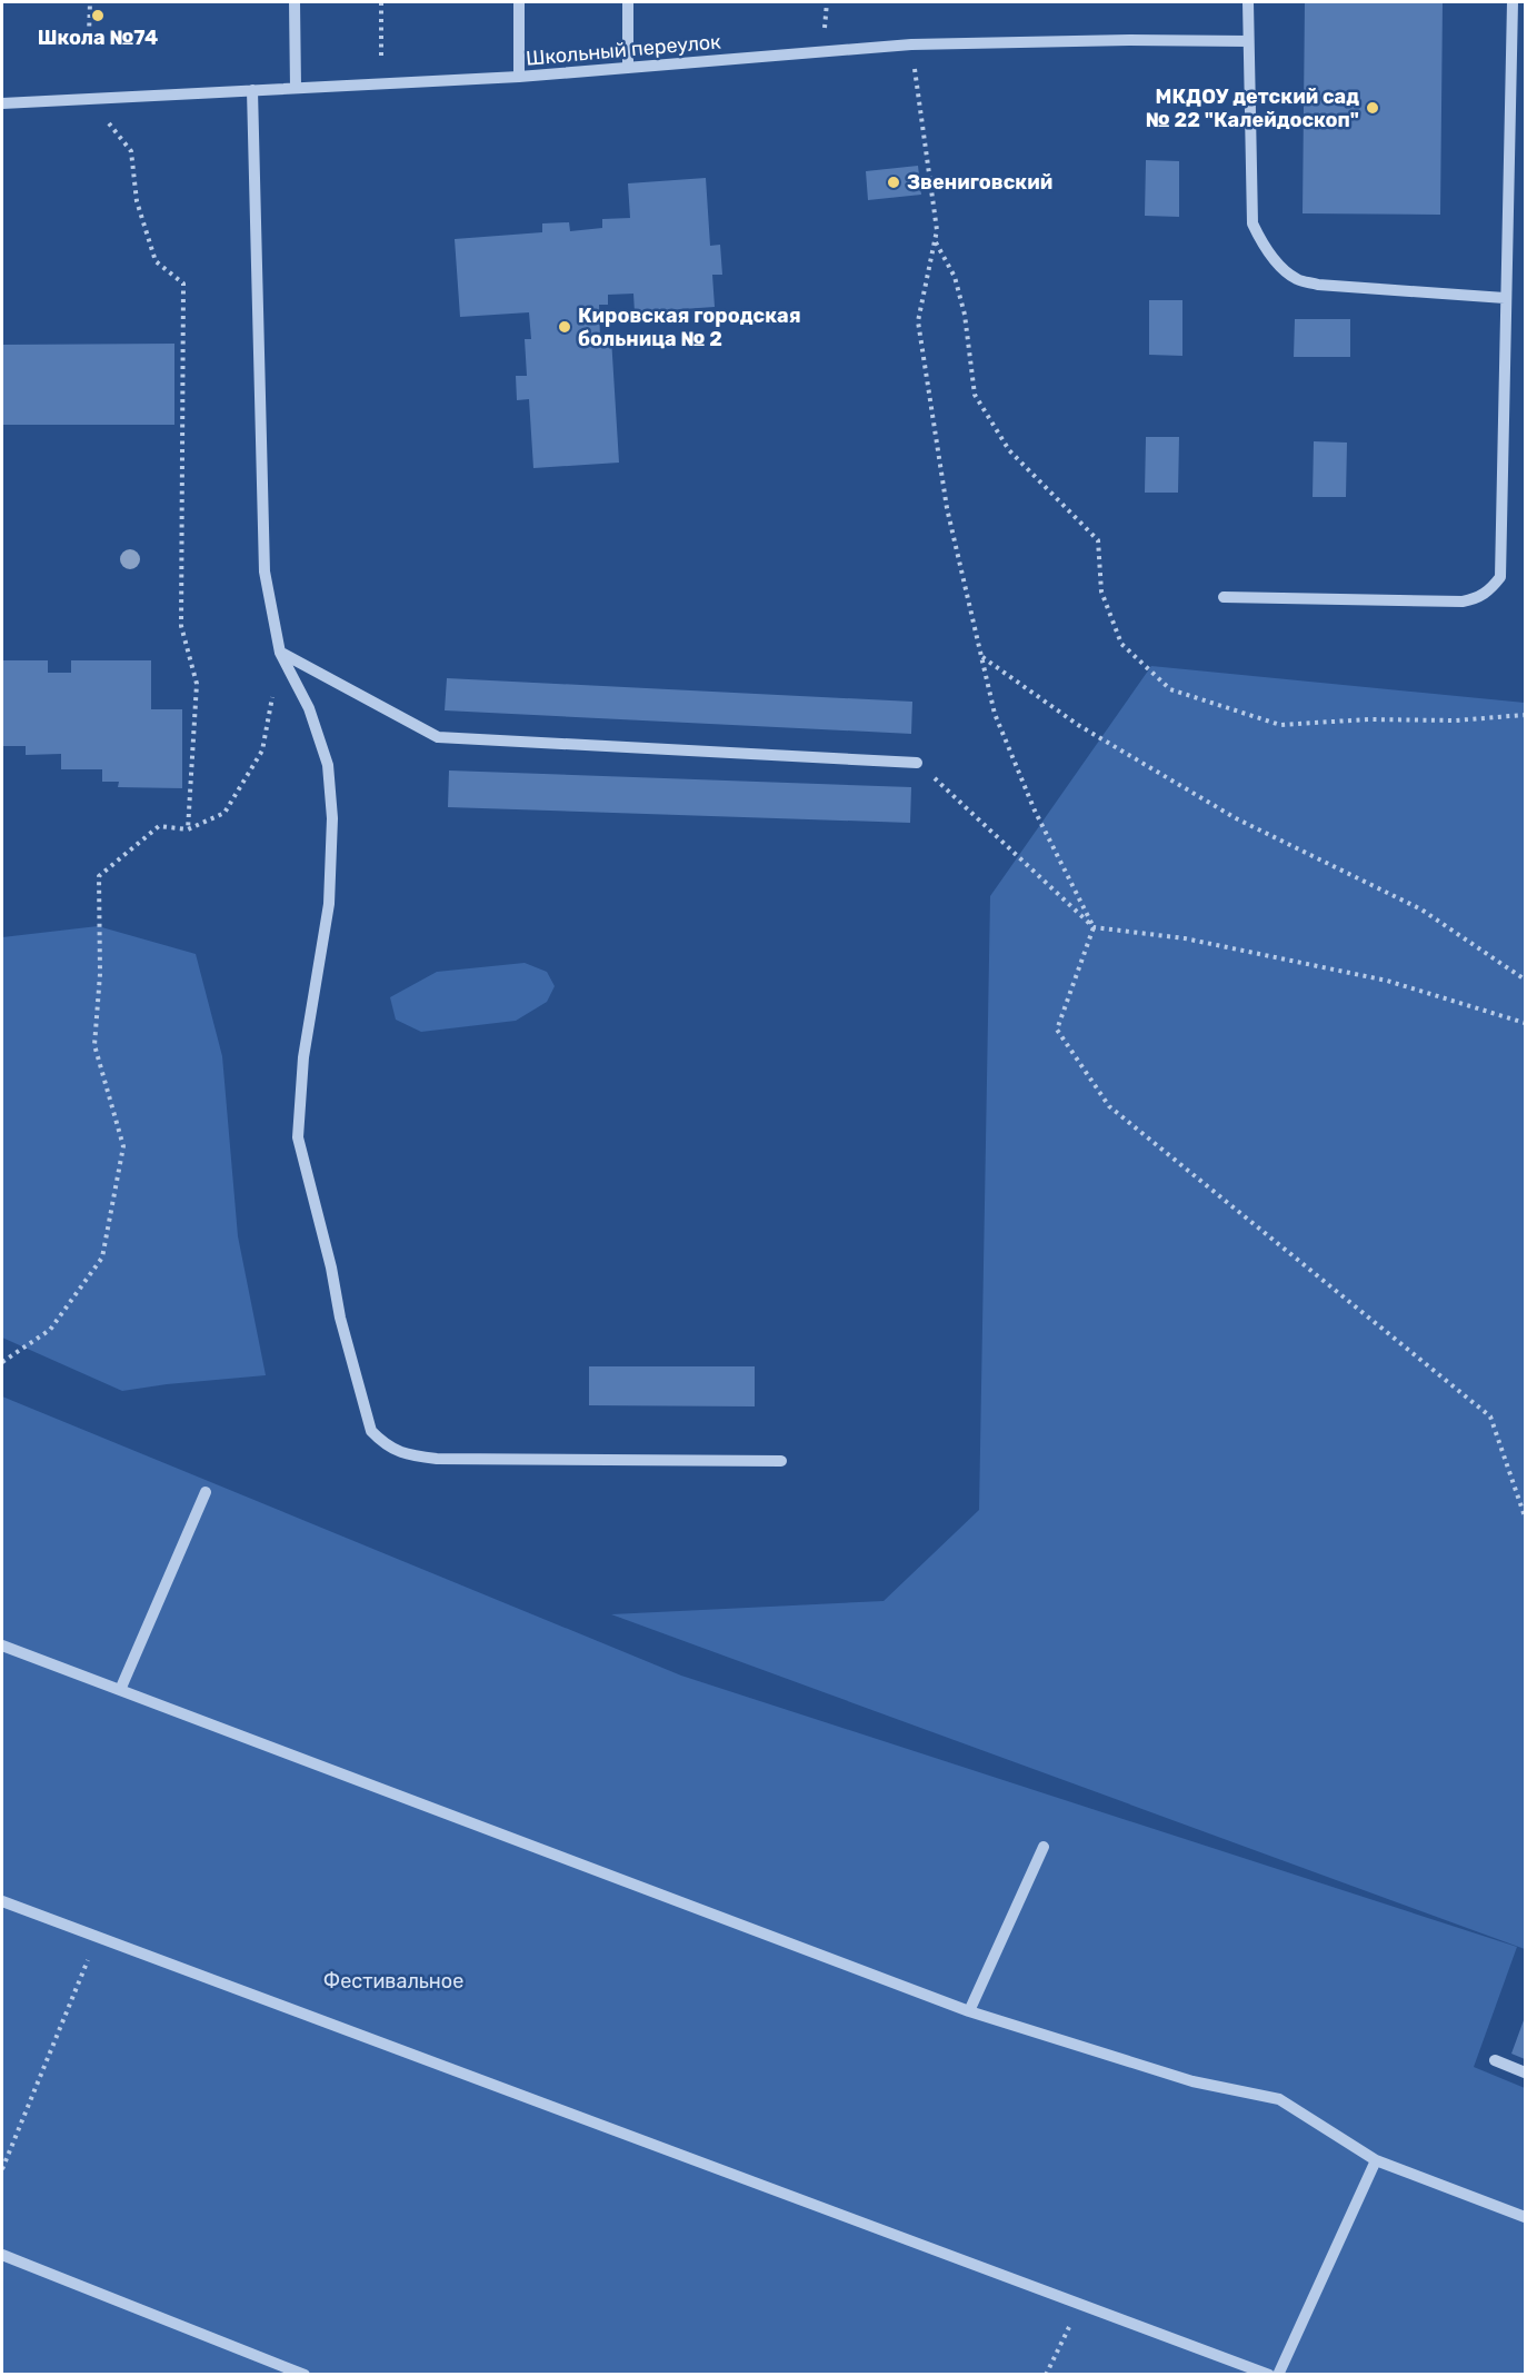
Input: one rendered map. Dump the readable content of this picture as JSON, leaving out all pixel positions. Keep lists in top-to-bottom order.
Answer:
{
  "streets": {
    "street": ["Школьный переулок"]
  },
  "parks": ["Фестивальное"],
  "places": [
    "Школа №74",
    "МКДОУ детский сад № 22 \"Калейдоскоп\"",
    "Звениговский",
    "Кировская городская больница № 2"
  ]
}
